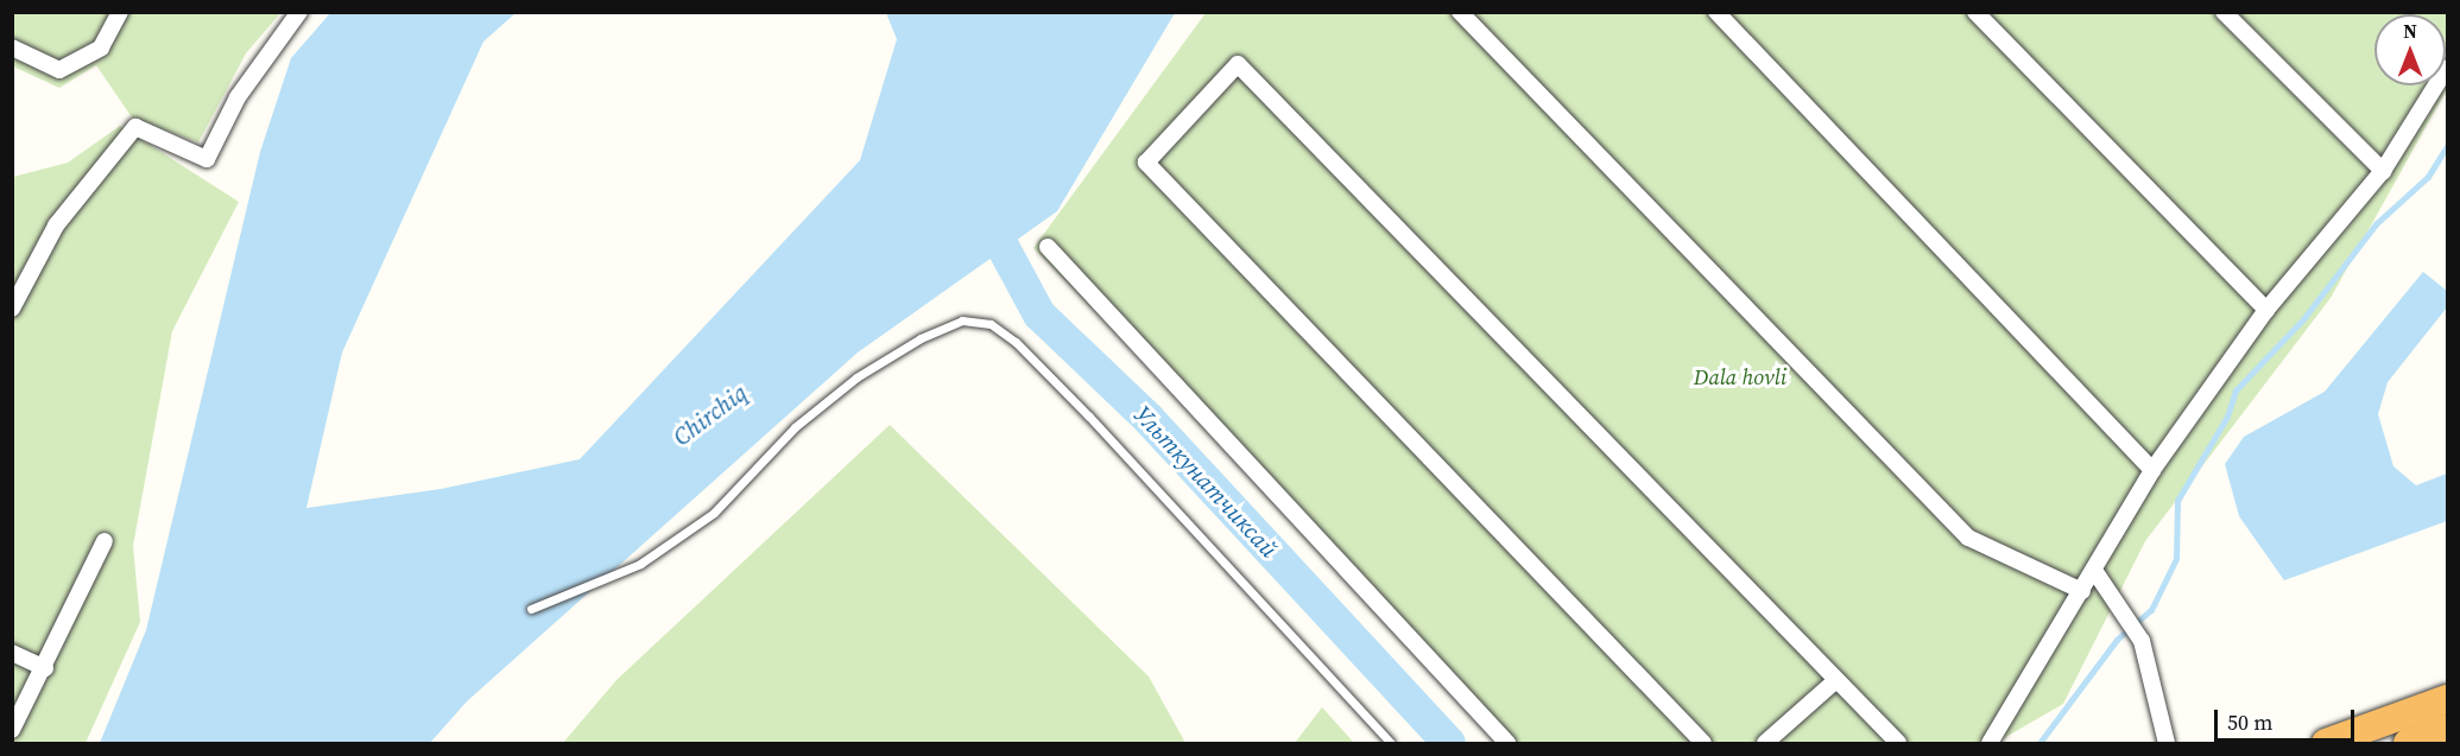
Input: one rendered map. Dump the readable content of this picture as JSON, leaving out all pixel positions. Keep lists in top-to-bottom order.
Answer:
{
  "water": ["Chirchiq", "Ульткунатчиксай"],
  "parks": ["Dala hovli"],
  "scale_bar": "50 m",
  "north": "top"
}
